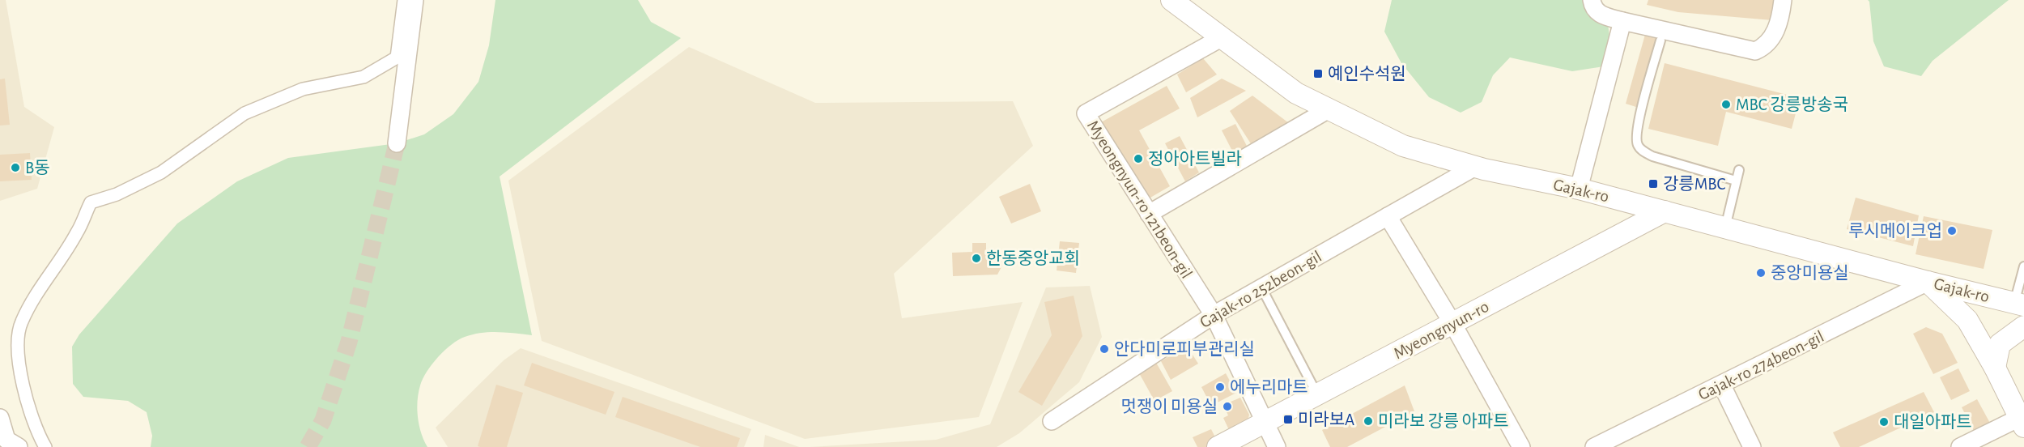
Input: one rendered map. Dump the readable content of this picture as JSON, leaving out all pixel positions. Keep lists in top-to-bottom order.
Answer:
{
  "streets": {
    "street": [
      "Gajak-ro",
      "Myeongnyun-ro 121beon-gil",
      "Gajak-ro 252beon-gil",
      "Myeongnyun-ro",
      "Gajak-ro 274beon-gil"
    ]
  },
  "crossings": [
    ["Gajak-ro", "Myeongnyun-ro 121beon-gil"],
    ["Gajak-ro", "Gajak-ro 252beon-gil"],
    ["Gajak-ro", "Myeongnyun-ro"],
    ["Gajak-ro", "Gajak-ro 274beon-gil"],
    ["Myeongnyun-ro 121beon-gil", "Gajak-ro 252beon-gil"],
    ["Myeongnyun-ro 121beon-gil", "Myeongnyun-ro"]
  ],
  "places": {
    "transit": ["예인수석원", "강릉MBC", "미라보A"],
    "other": [
      "MBC 강릉방송국",
      "정아아트빌라",
      "B동",
      "루시메이크업",
      "한동중앙교회",
      "중앙미용실",
      "안다미로피부관리실",
      "에누리마트",
      "멋쟁이 미용실",
      "미라보 강릉 아파트",
      "대일아파트"
    ]
  }
}
